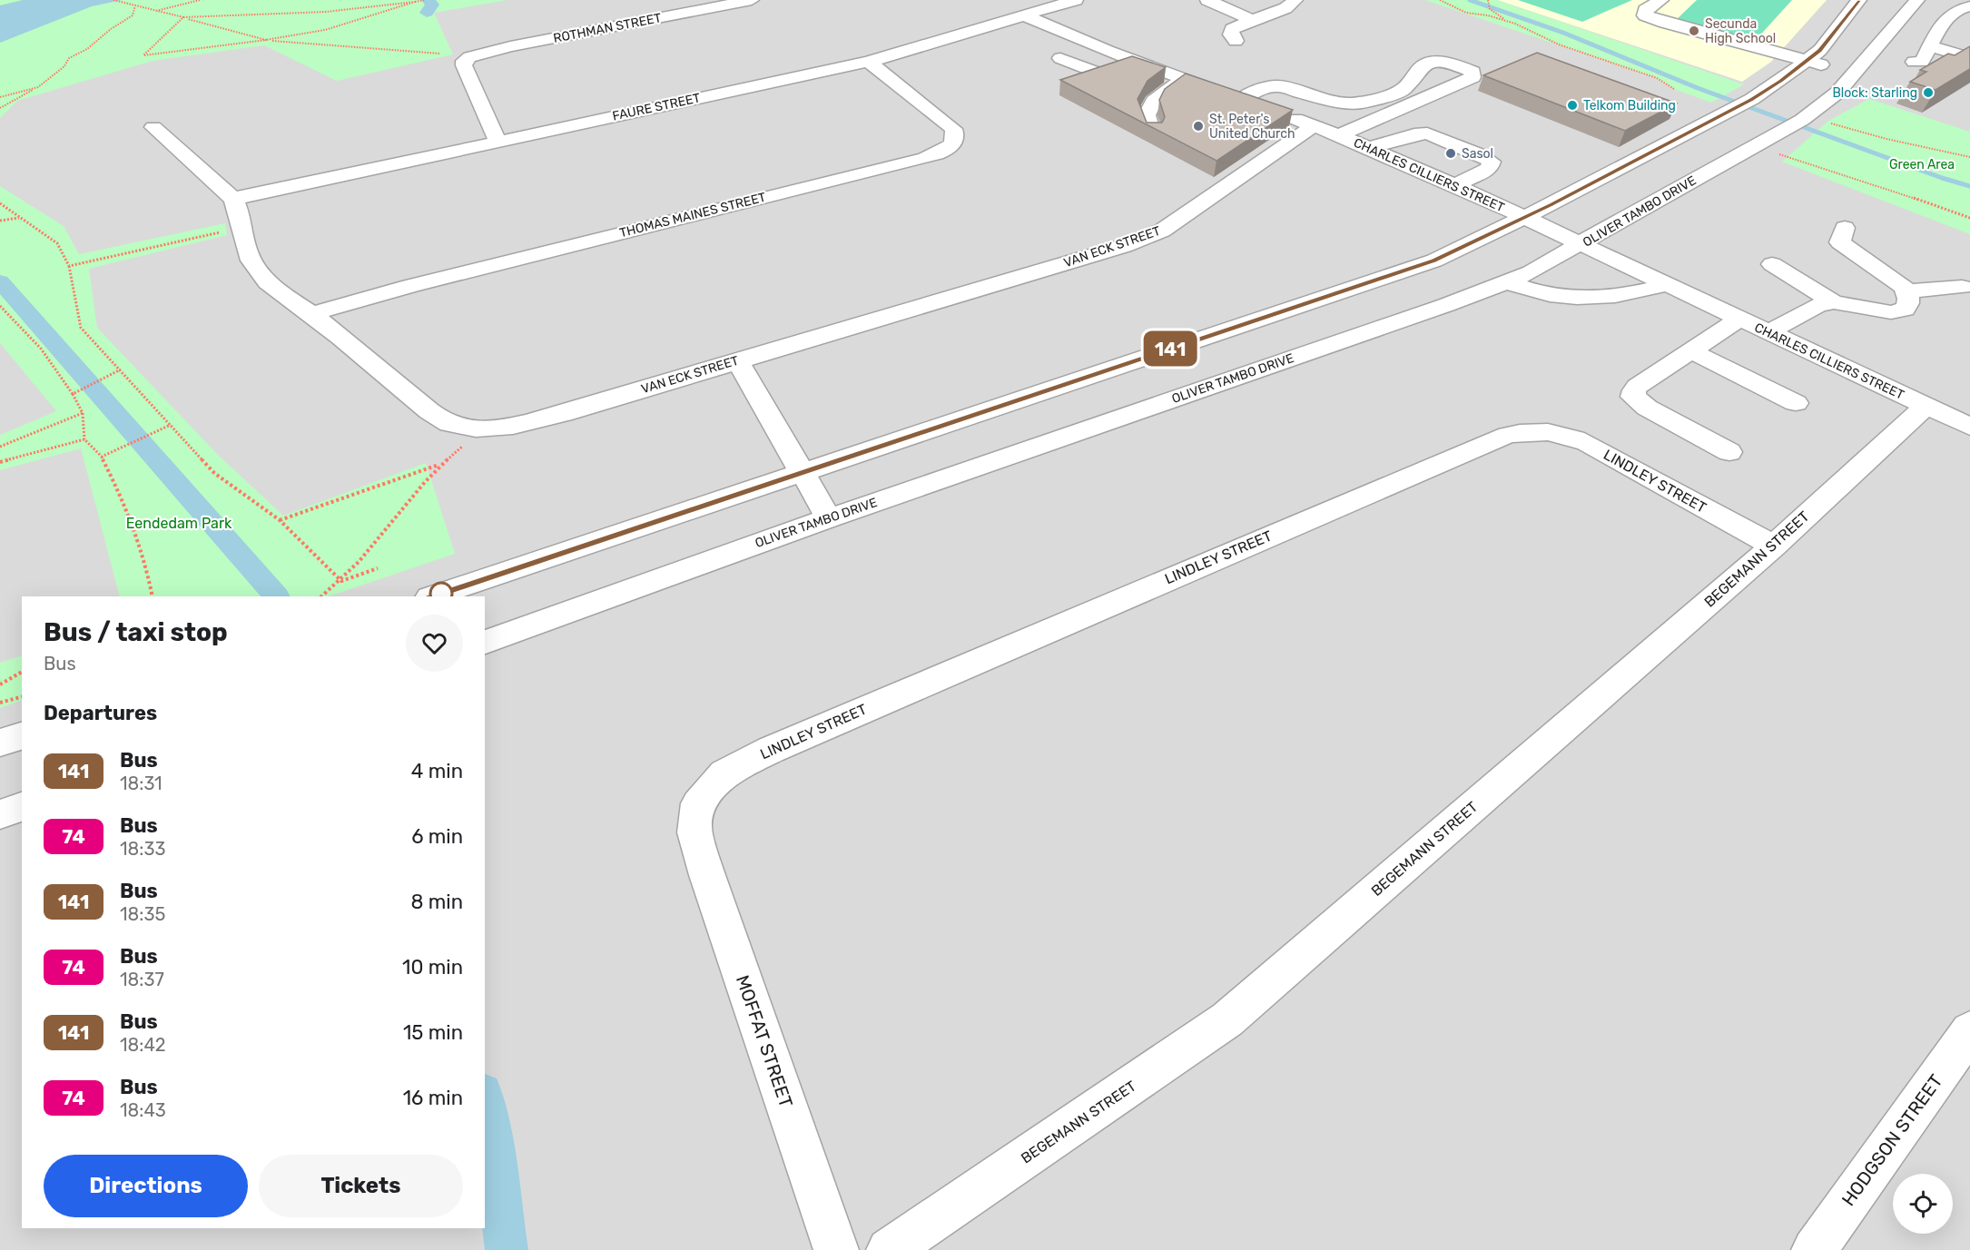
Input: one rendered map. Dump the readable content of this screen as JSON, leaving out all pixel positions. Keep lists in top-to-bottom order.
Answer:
{
  "streets": {
    "street": [
      "ROTHMAN STREET",
      "FAURE STREET",
      "CHARLES CILLIERS STREET",
      "OLIVER TAMBO DRIVE",
      "THOMAS MAINES STREET",
      "VAN ECK STREET",
      "LINDLEY STREET",
      "BEGEMANN STREET",
      "MOFFAT STREET",
      "HODGSON STREET"
    ]
  },
  "crossings": [
    ["ROTHMAN STREET", "FAURE STREET"],
    ["FAURE STREET", "CHARLES CILLIERS STREET"],
    ["FAURE STREET", "THOMAS MAINES STREET"],
    ["FAURE STREET", "VAN ECK STREET"],
    ["CHARLES CILLIERS STREET", "OLIVER TAMBO DRIVE"],
    ["CHARLES CILLIERS STREET", "VAN ECK STREET"],
    ["CHARLES CILLIERS STREET", "BEGEMANN STREET"],
    ["THOMAS MAINES STREET", "VAN ECK STREET"],
    ["LINDLEY STREET", "BEGEMANN STREET"],
    ["LINDLEY STREET", "MOFFAT STREET"]
  ],
  "parks": ["Green Area", "Eendedam Park"],
  "places": [
    "Secunda High School",
    "Block: Starling",
    "Telkom Building",
    "St. Peter's United Church",
    "Sasol"
  ],
  "lines": ["bus line 141"],
  "page": {
    "on_map": "141",
    "heading": [
      ["Bus / taxi stop", "Bus"],
      "Departures"
    ],
    "list": [
      {
        "mark": "141",
        "name": "Bus",
        "note": "18:31",
        "value": "4 min"
      },
      {
        "mark": "74",
        "name": "Bus",
        "note": "18:33",
        "value": "6 min"
      },
      {
        "mark": "141",
        "name": "Bus",
        "note": "18:35",
        "value": "8 min"
      },
      {
        "mark": "74",
        "name": "Bus",
        "note": "18:37",
        "value": "10 min"
      },
      {
        "mark": "141",
        "name": "Bus",
        "note": "18:42",
        "value": "15 min"
      },
      {
        "mark": "74",
        "name": "Bus",
        "note": "18:43",
        "value": "16 min"
      }
    ],
    "buttons": ["Directions", "Tickets"]
  }
}
